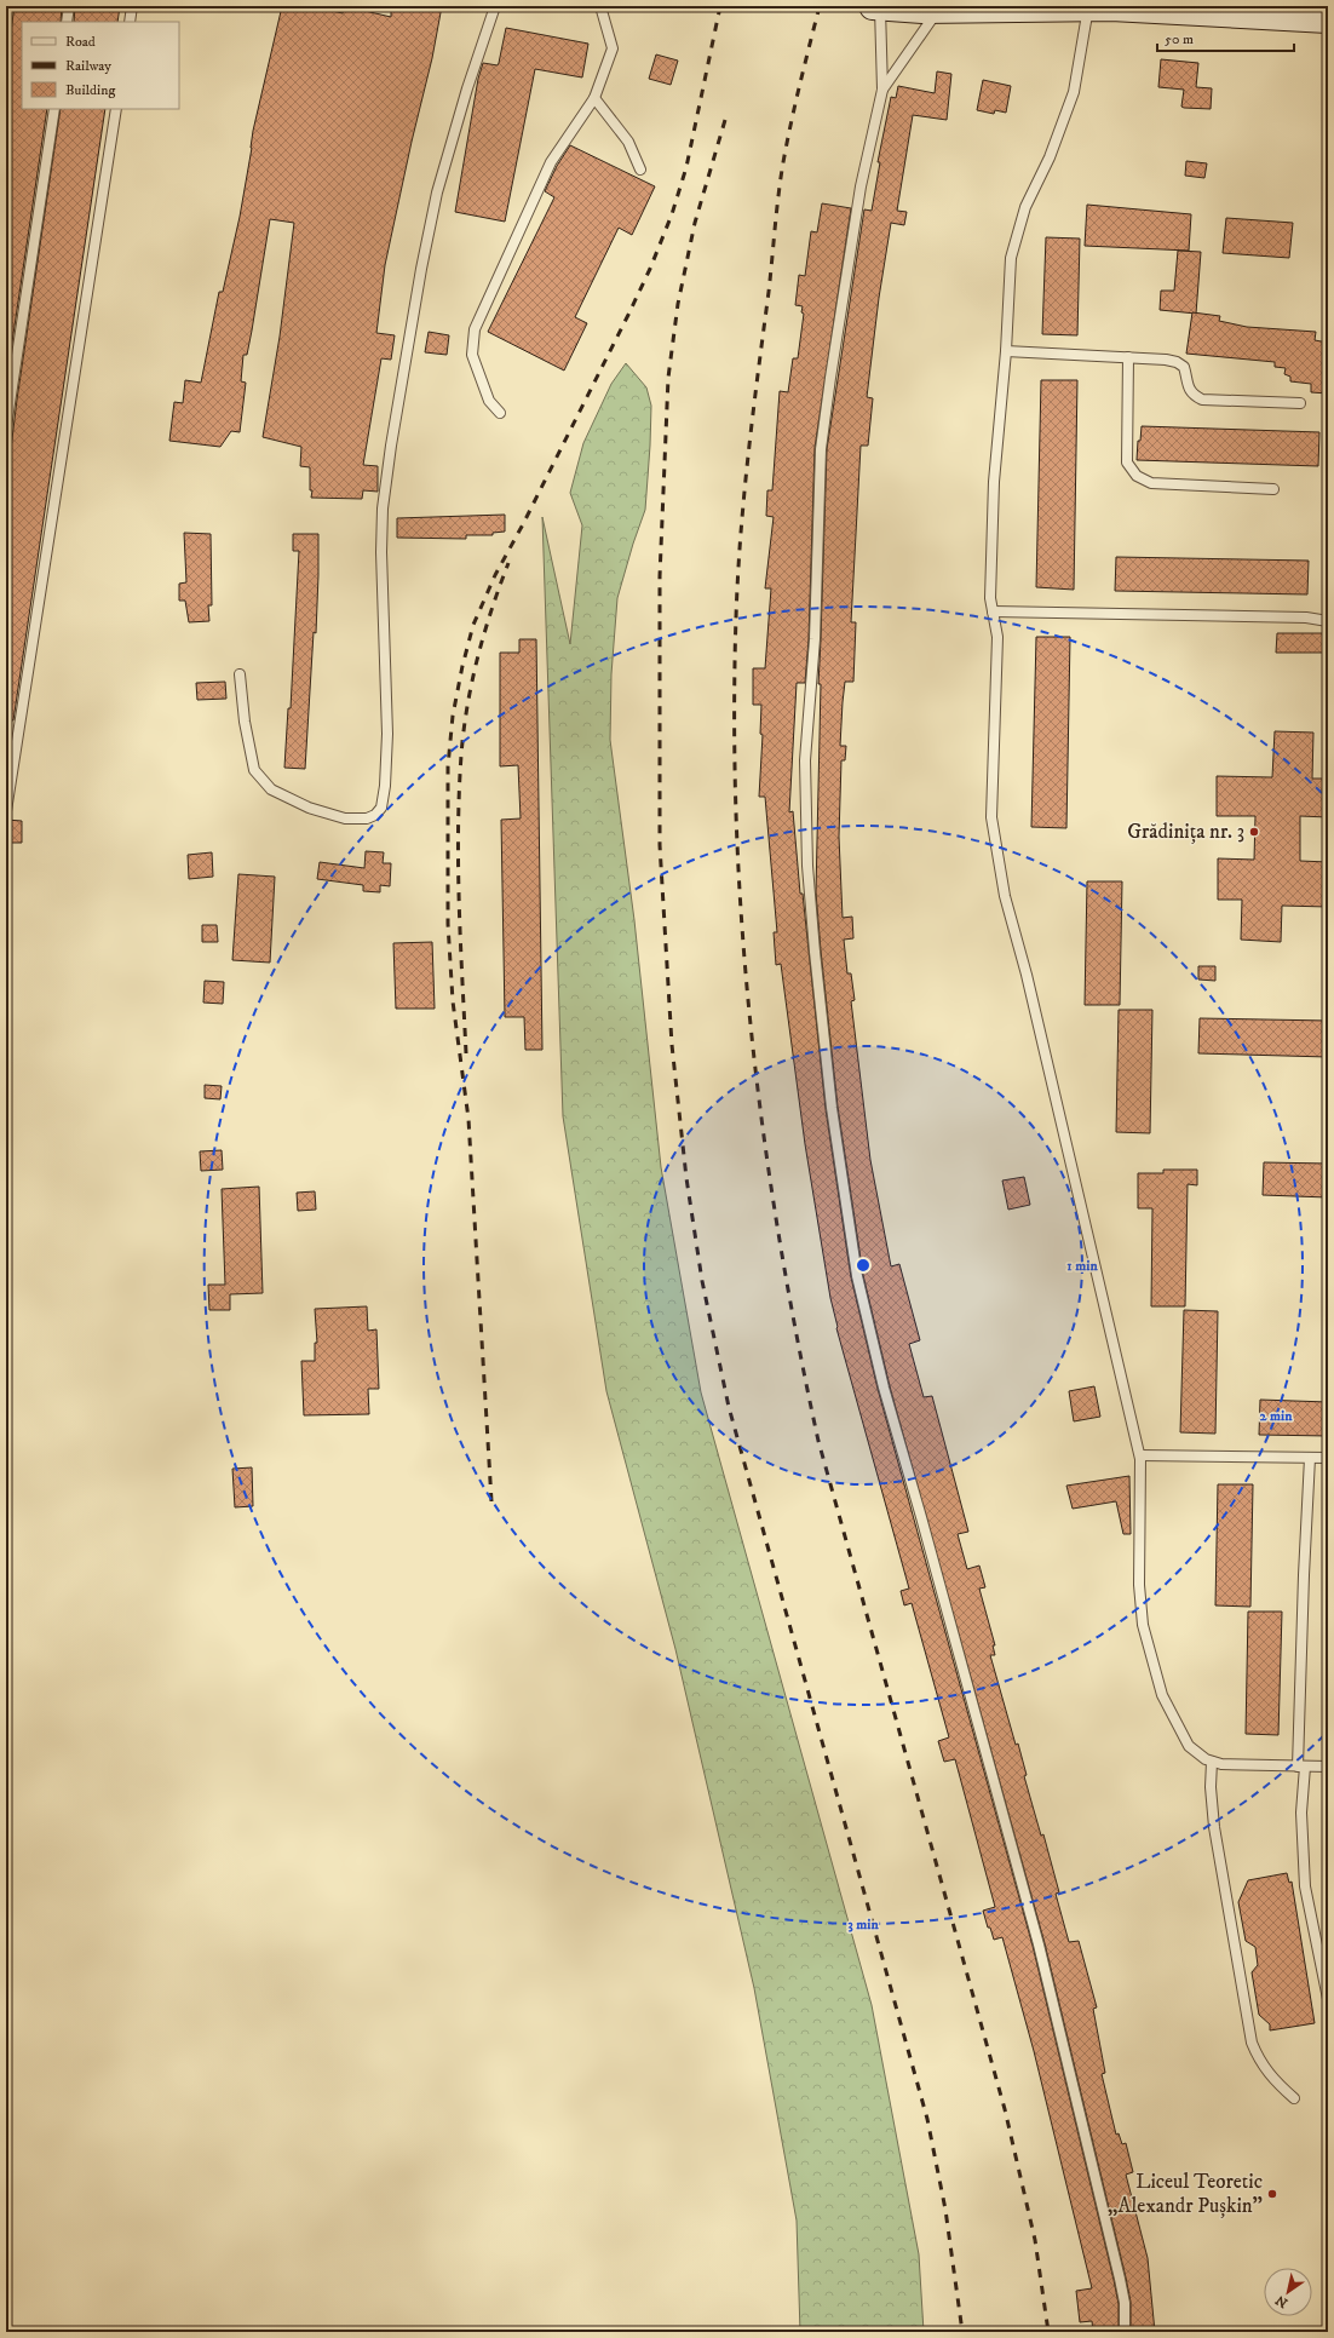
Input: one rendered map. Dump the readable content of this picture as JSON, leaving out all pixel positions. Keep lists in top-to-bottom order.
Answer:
{
  "places": ["Grădinița nr. 3", "Liceul Teoretic „Alexandr Pușkin”"],
  "legend": ["Road", "Railway", "Building"],
  "scale_bar": "50 m",
  "north": "bottom left",
  "rings": ["1 min", "2 min", "3 min"]
}
